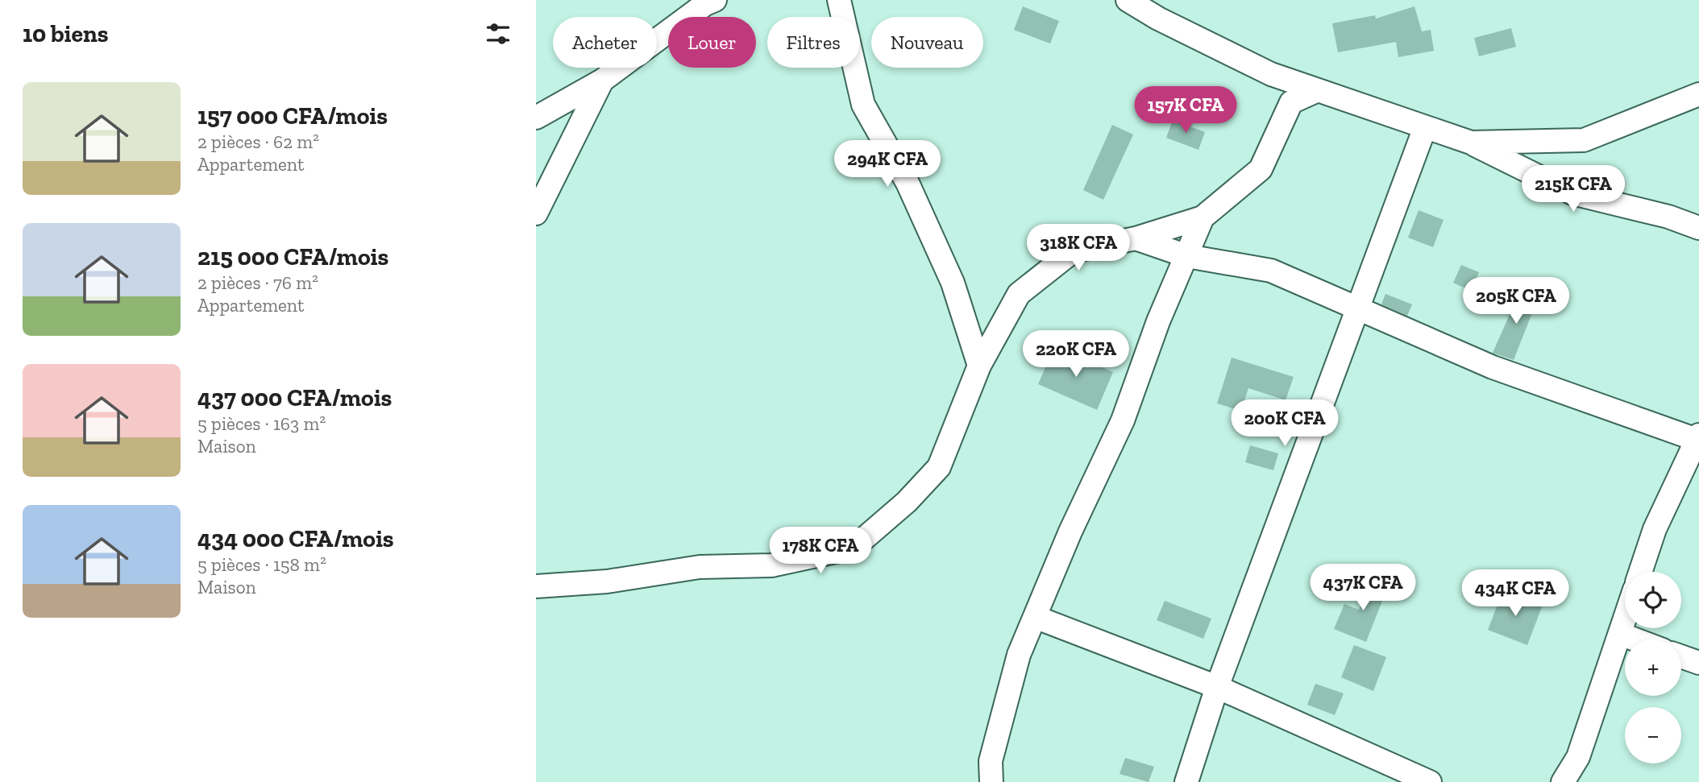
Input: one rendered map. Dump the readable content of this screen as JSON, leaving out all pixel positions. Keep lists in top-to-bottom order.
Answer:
{
  "page": {
    "heading": "10 biens",
    "chip": [
      "Acheter",
      "Louer",
      "Filtres",
      "Nouveau"
    ],
    "list": [
      {
        "name": "157 000 CFA/mois",
        "note": "2 pièces · 62 m² · Appartement"
      },
      {
        "name": "215 000 CFA/mois",
        "note": "2 pièces · 76 m² · Appartement"
      },
      {
        "name": "437 000 CFA/mois",
        "note": "5 pièces · 163 m² · Maison"
      },
      {
        "name": "434 000 CFA/mois",
        "note": "5 pièces · 158 m² · Maison"
      }
    ],
    "price": [
      "157K CFA",
      "294K CFA",
      "215K CFA",
      "318K CFA",
      "205K CFA",
      "220K CFA",
      "200K CFA",
      "178K CFA",
      "437K CFA",
      "434K CFA"
    ],
    "map_buttons": ["+", "−"]
  }
}
